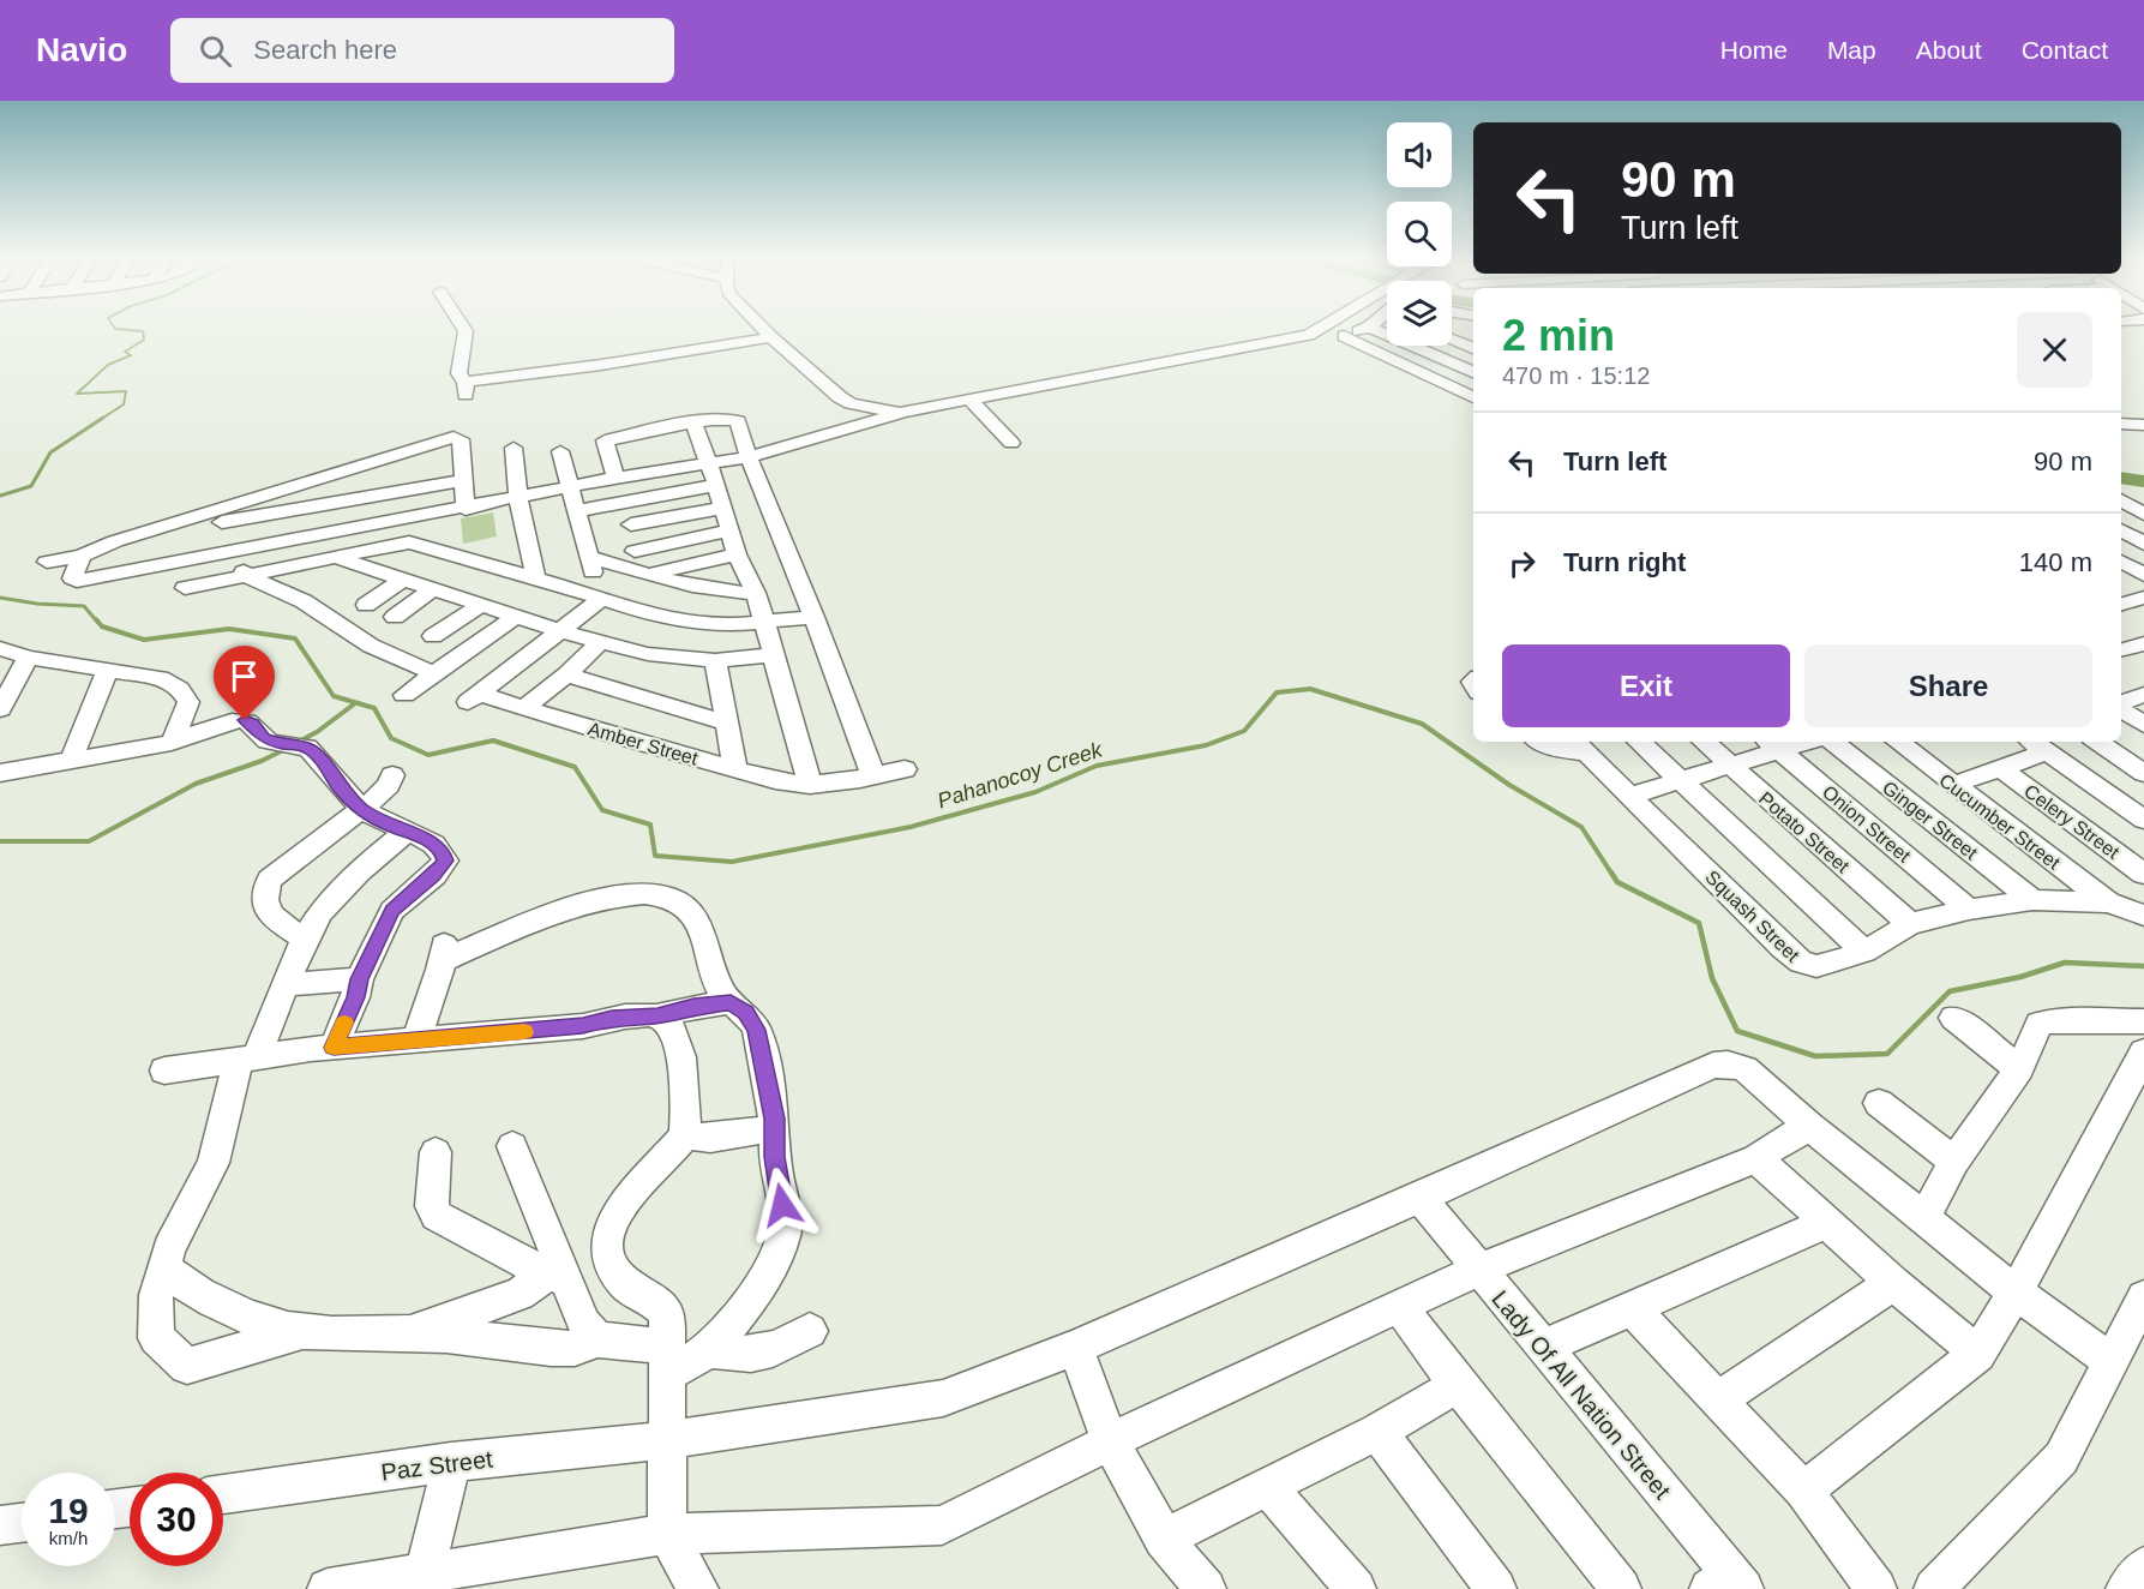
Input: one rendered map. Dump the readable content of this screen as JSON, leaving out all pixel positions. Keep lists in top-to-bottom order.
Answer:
{
  "streets": {
    "street": [
      "Amber Street",
      "Ginger Street",
      "Cucumber Street",
      "Celery Street",
      "Onion Street",
      "Potato Street",
      "Squash Street",
      "Lady Of All Nation Street",
      "Paz Street"
    ]
  },
  "crossings": [
    ["Ginger Street", "Squash Street"],
    ["Cucumber Street", "Squash Street"],
    ["Onion Street", "Squash Street"],
    ["Potato Street", "Squash Street"],
    ["Lady Of All Nation Street", "Paz Street"]
  ],
  "water": ["Pahanocoy Creek"],
  "page": {
    "header": "Navio",
    "search": "Search here",
    "nav": [
      "Home",
      "Map",
      "About",
      "Contact"
    ],
    "turn": ["90 m", "Turn left"],
    "heading": ["2 min", "470 m · 15:12"],
    "list": [
      {
        "name": "Turn left",
        "value": "90 m"
      },
      {
        "name": "Turn right",
        "value": "140 m"
      }
    ],
    "buttons": ["Exit", "Share"],
    "speed": "19 km/h",
    "limit": "30"
  }
}
